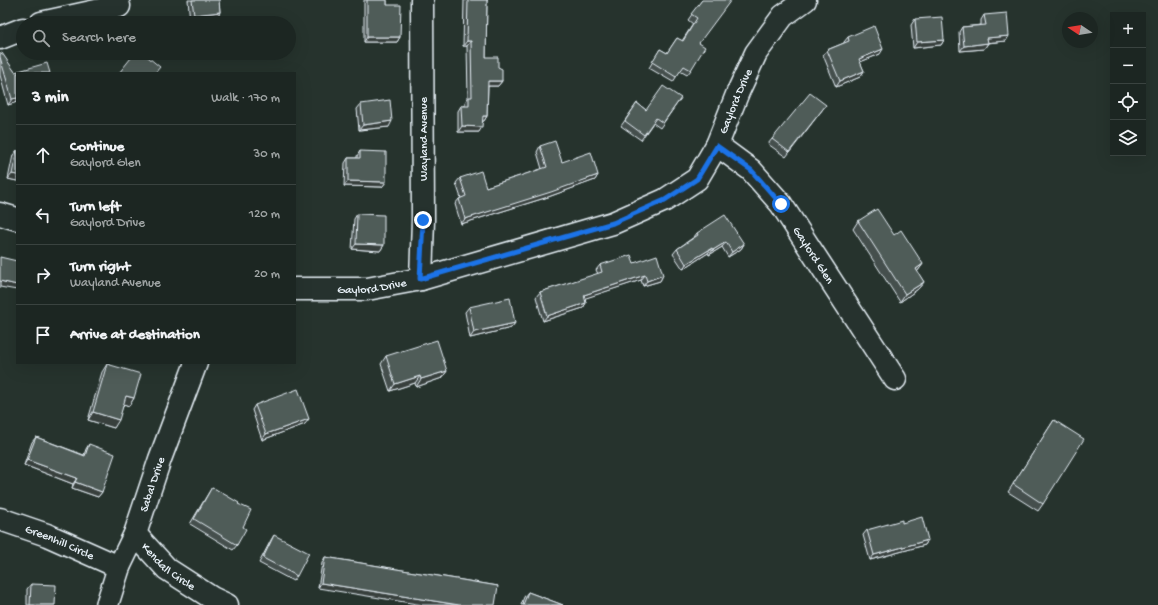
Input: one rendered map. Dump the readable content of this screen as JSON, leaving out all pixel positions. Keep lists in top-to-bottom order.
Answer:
{
  "streets": {
    "street": [
      "Gaylord Drive",
      "Wayland Avenue",
      "Gaylord Glen",
      "Sabal Drive",
      "Greenhill Circle",
      "Kendall Circle"
    ]
  },
  "crossings": [
    ["Gaylord Drive", "Wayland Avenue"],
    ["Gaylord Drive", "Gaylord Glen"],
    ["Sabal Drive", "Greenhill Circle"],
    ["Sabal Drive", "Kendall Circle"]
  ],
  "north": "left",
  "page": {
    "map_buttons": ["+", "−"],
    "search": "Search here",
    "heading": ["3 min", "Walk · 170 m"],
    "list": [
      ["Continue", "Gaylord Glen", "30 m"],
      ["Turn left", "Gaylord Drive", "120 m"],
      ["Turn right", "Wayland Avenue", "20 m"],
      "Arrive at destination"
    ]
  }
}
